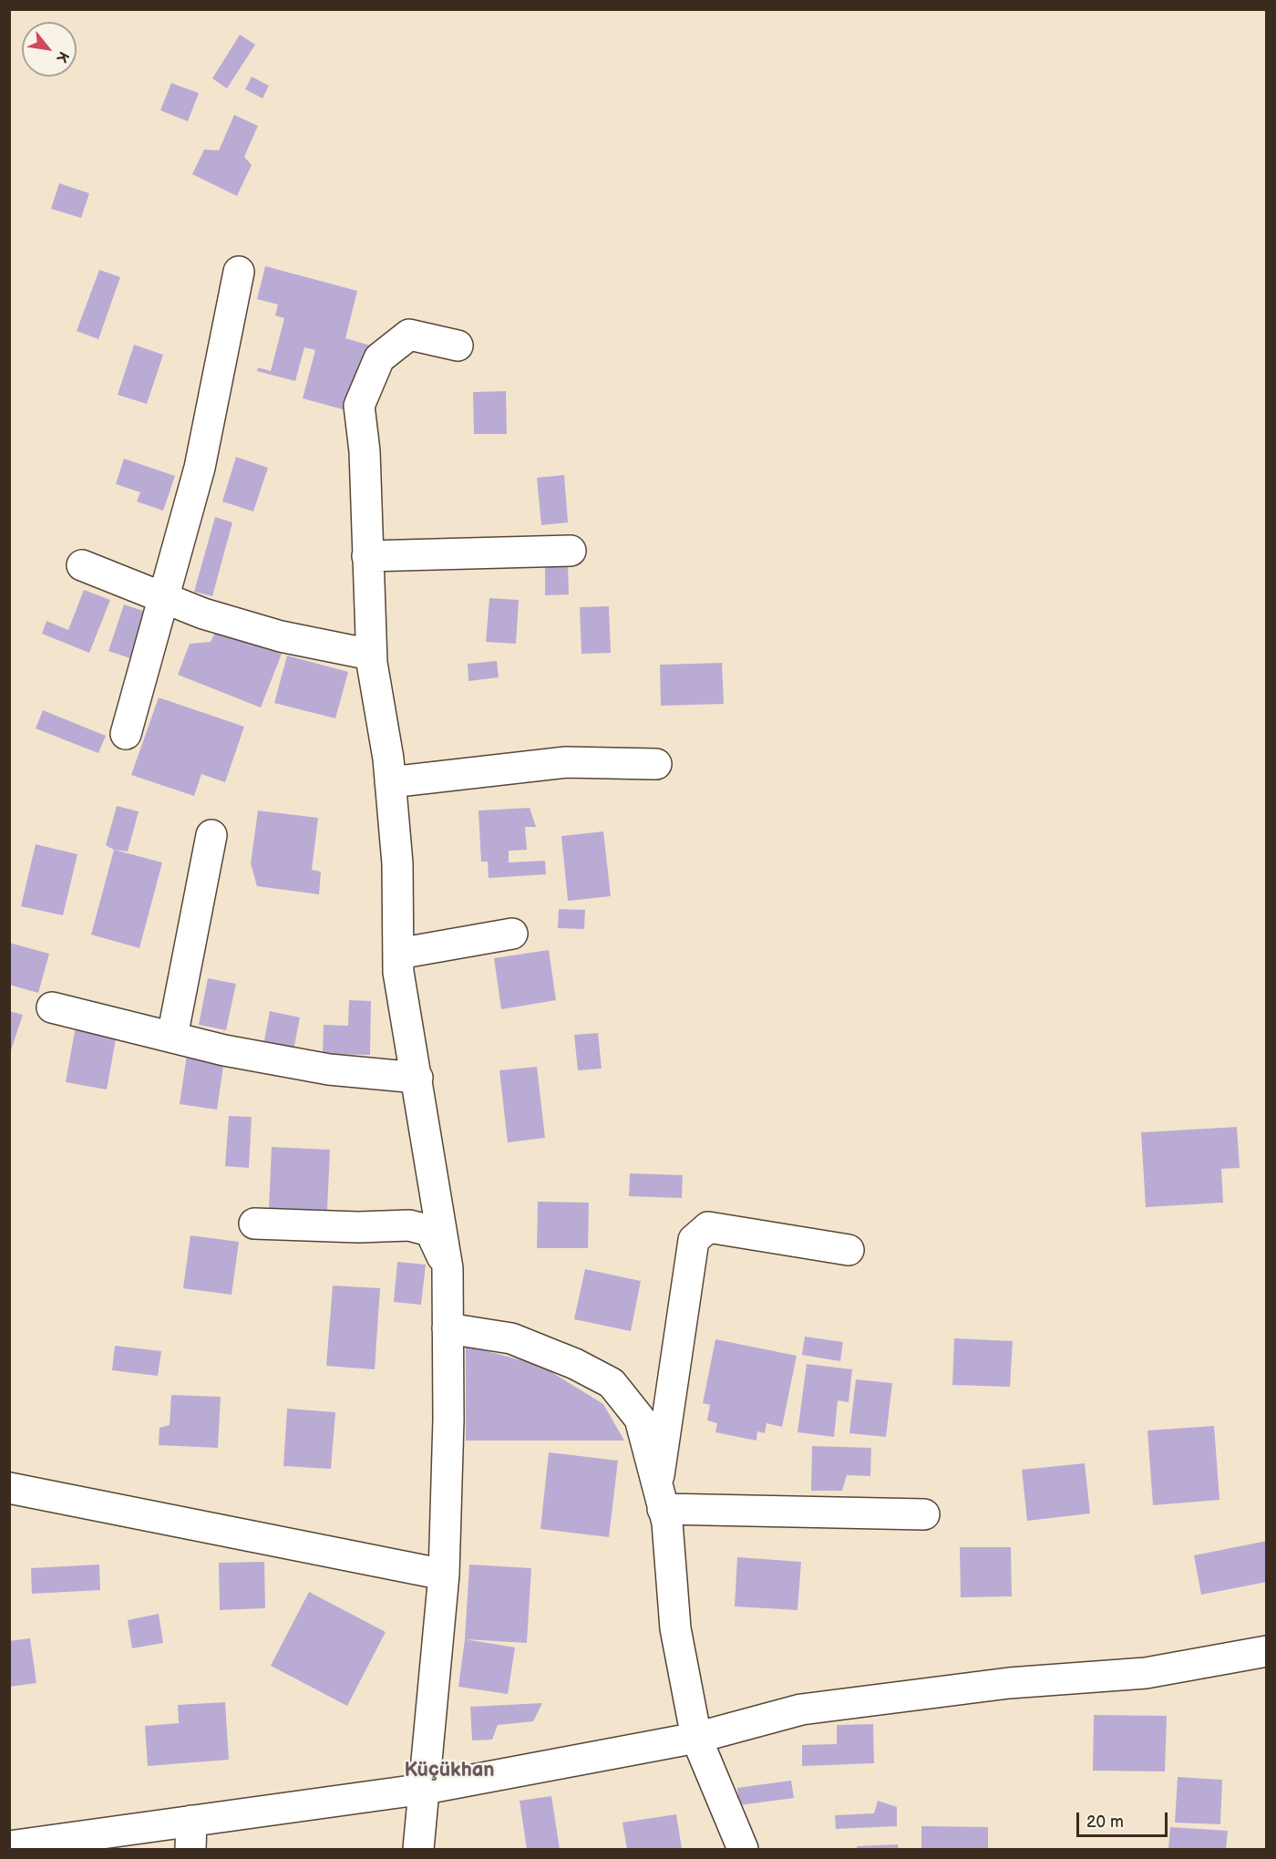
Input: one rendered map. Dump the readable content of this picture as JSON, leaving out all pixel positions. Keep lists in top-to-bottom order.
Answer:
{
  "districts": ["Küçükhan"],
  "scale_bar": "20 m",
  "north": "bottom right"
}
